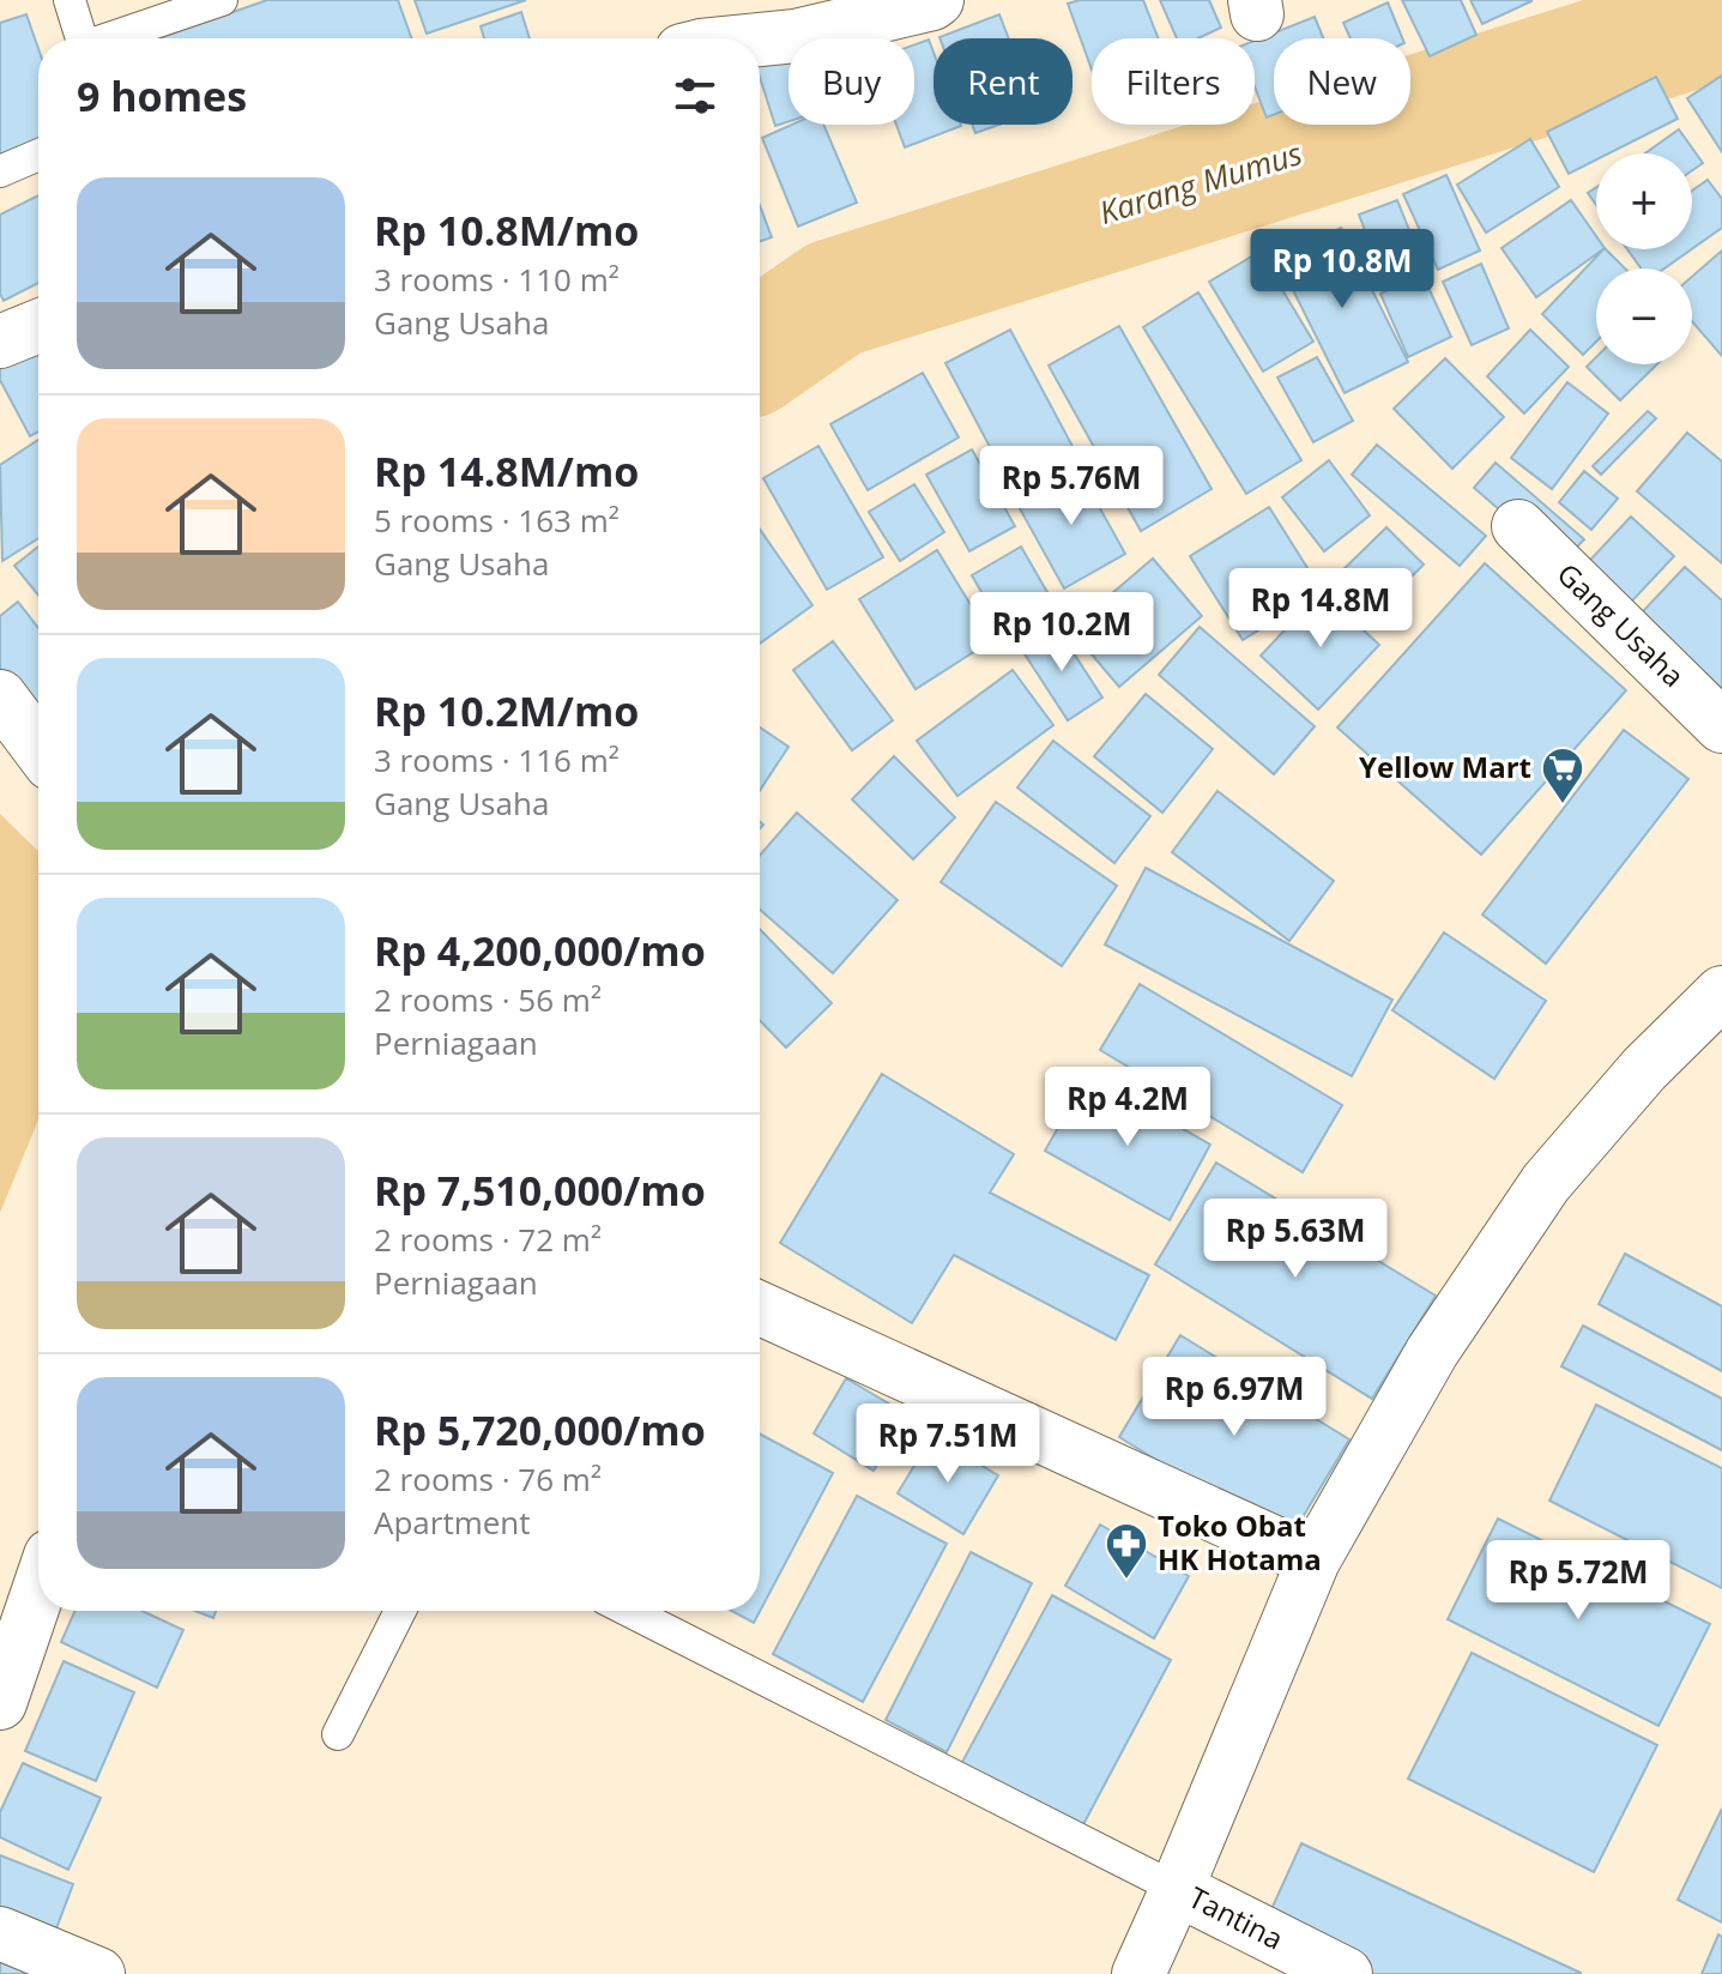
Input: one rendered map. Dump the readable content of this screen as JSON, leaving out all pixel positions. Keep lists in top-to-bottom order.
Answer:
{
  "streets": {
    "street": ["Gang Usaha", "Tantina"]
  },
  "water": ["Karang Mumus"],
  "places": {
    "supermarket": ["Yellow Mart"],
    "pharmacy": ["Toko Obat HK Hotama"]
  },
  "page": {
    "chip": [
      "Buy",
      "Rent",
      "Filters",
      "New"
    ],
    "heading": "9 homes",
    "map_buttons": ["+", "−"],
    "list": [
      {
        "name": "Rp 10.8M/mo",
        "note": "3 rooms · 110 m² · Gang Usaha"
      },
      {
        "name": "Rp 14.8M/mo",
        "note": "5 rooms · 163 m² · Gang Usaha"
      },
      {
        "name": "Rp 10.2M/mo",
        "note": "3 rooms · 116 m² · Gang Usaha"
      },
      {
        "name": "Rp 4,200,000/mo",
        "note": "2 rooms · 56 m² · Perniagaan"
      },
      {
        "name": "Rp 7,510,000/mo",
        "note": "2 rooms · 72 m² · Perniagaan"
      },
      {
        "name": "Rp 5,720,000/mo",
        "note": "2 rooms · 76 m² · Apartment"
      }
    ],
    "price": [
      "Rp 10.8M",
      "Rp 5.76M",
      "Rp 14.8M",
      "Rp 10.2M",
      "Rp 4.2M",
      "Rp 5.63M",
      "Rp 6.97M",
      "Rp 7.51M",
      "Rp 5.72M"
    ]
  }
}
